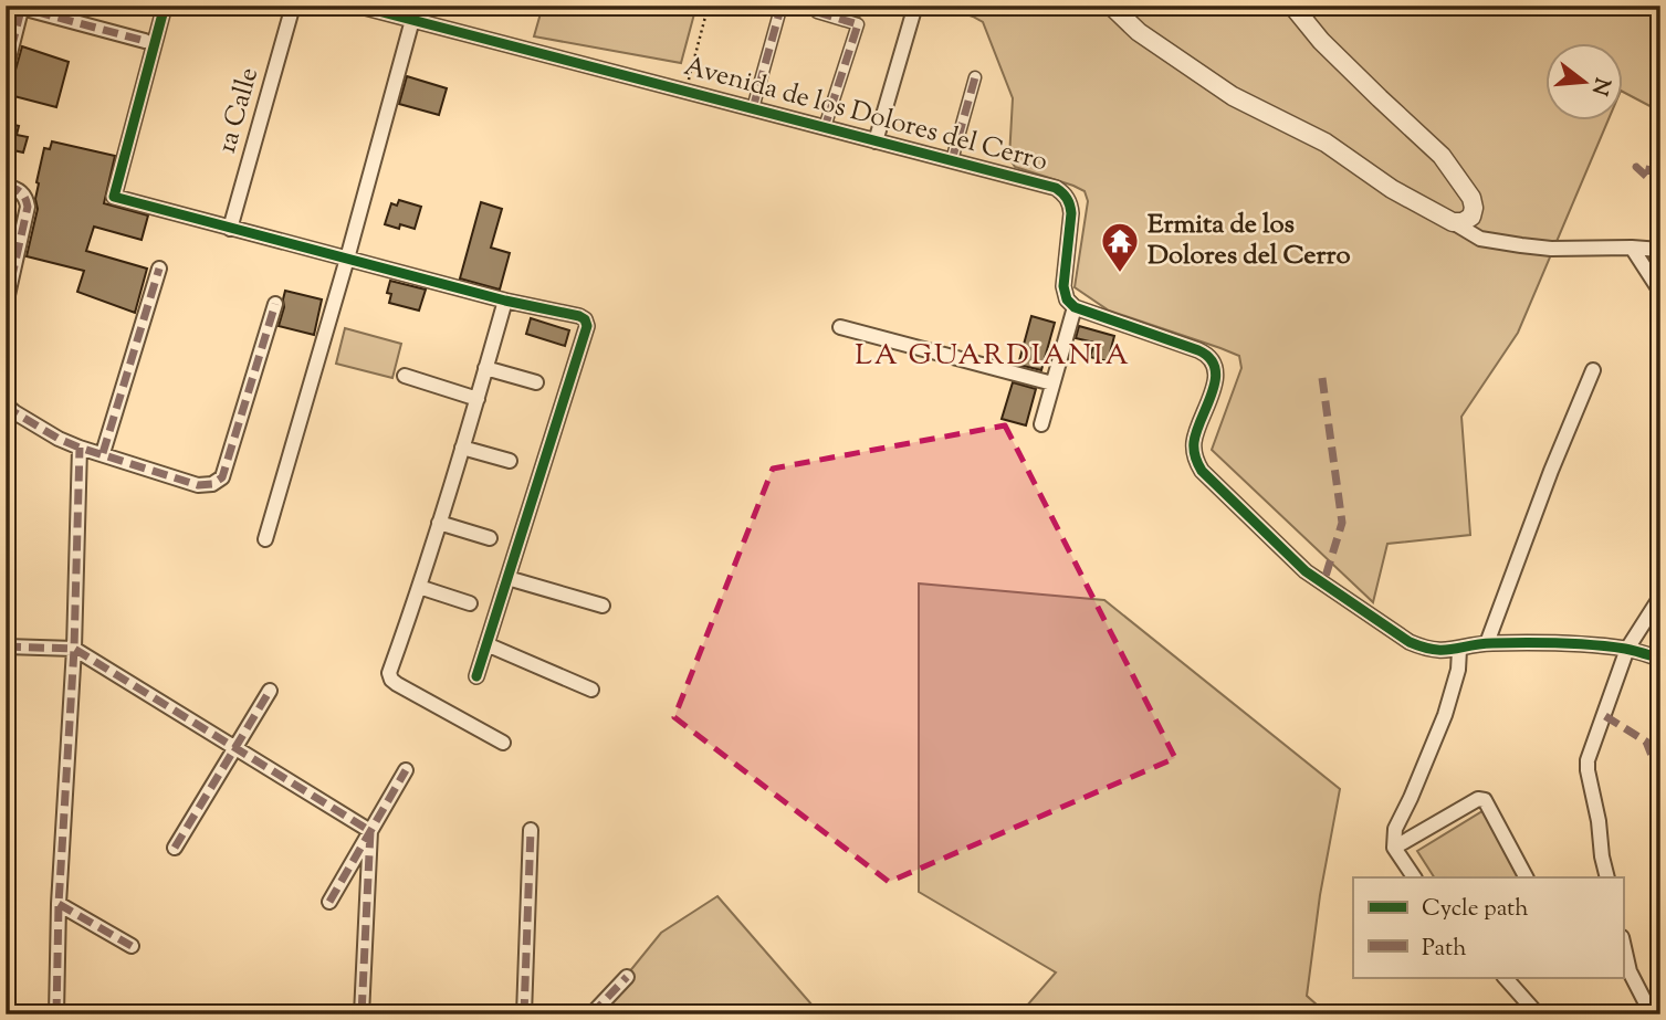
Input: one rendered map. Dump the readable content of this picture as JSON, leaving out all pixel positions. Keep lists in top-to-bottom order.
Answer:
{
  "streets": {
    "street": ["1a Calle", "Avenida de los Dolores del Cerro"]
  },
  "districts": ["LA GUARDIANIA"],
  "places": {
    "temple": ["Ermita de los Dolores del Cerro"]
  },
  "legend": ["Cycle path", "Path"],
  "north": "right"
}
